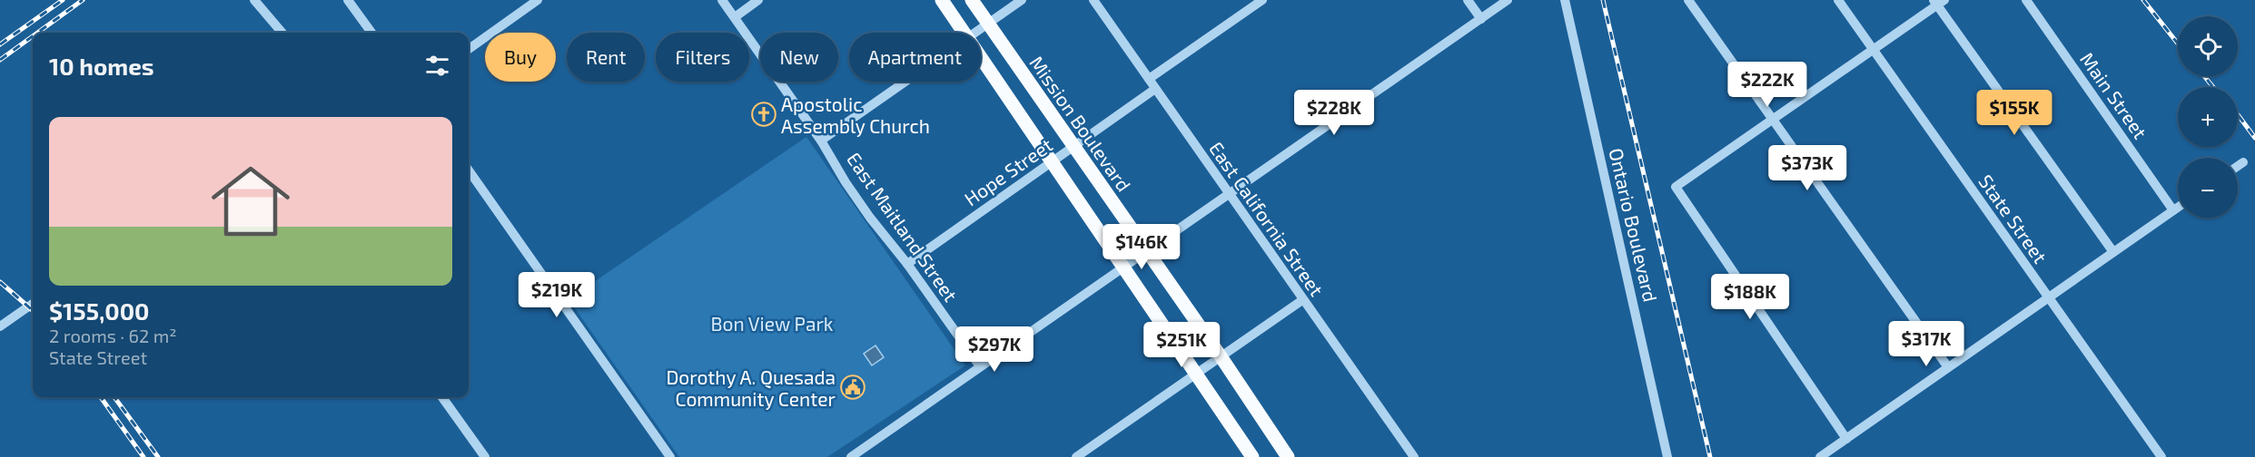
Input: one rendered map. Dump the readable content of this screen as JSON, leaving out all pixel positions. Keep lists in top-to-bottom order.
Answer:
{
  "streets": {
    "main road": ["Mission Boulevard"],
    "street": [
      "Main Street",
      "Hope Street",
      "East California Street",
      "State Street",
      "Ontario Boulevard",
      "East Maitland Street"
    ]
  },
  "crossings": [
    ["Mission Boulevard", "Hope Street"],
    ["Hope Street", "East California Street"],
    ["Hope Street", "East Maitland Street"]
  ],
  "parks": ["Bon View Park"],
  "places": {
    "church": ["Apostolic Assembly Church"],
    "public building": ["Dorothy A. Quesada Community Center"]
  },
  "page": {
    "map_buttons": ["+", "−"],
    "chip": [
      "Buy",
      "Rent",
      "Filters",
      "New",
      "Apartment"
    ],
    "heading": "10 homes",
    "price": [
      "$222K",
      "$228K",
      "$155K",
      "$373K",
      "$146K",
      "$219K",
      "$188K",
      "$317K",
      "$251K",
      "$297K"
    ],
    "list": [
      {
        "name": "$155,000",
        "note": "2 rooms · 62 m² · State Street"
      }
    ]
  }
}
